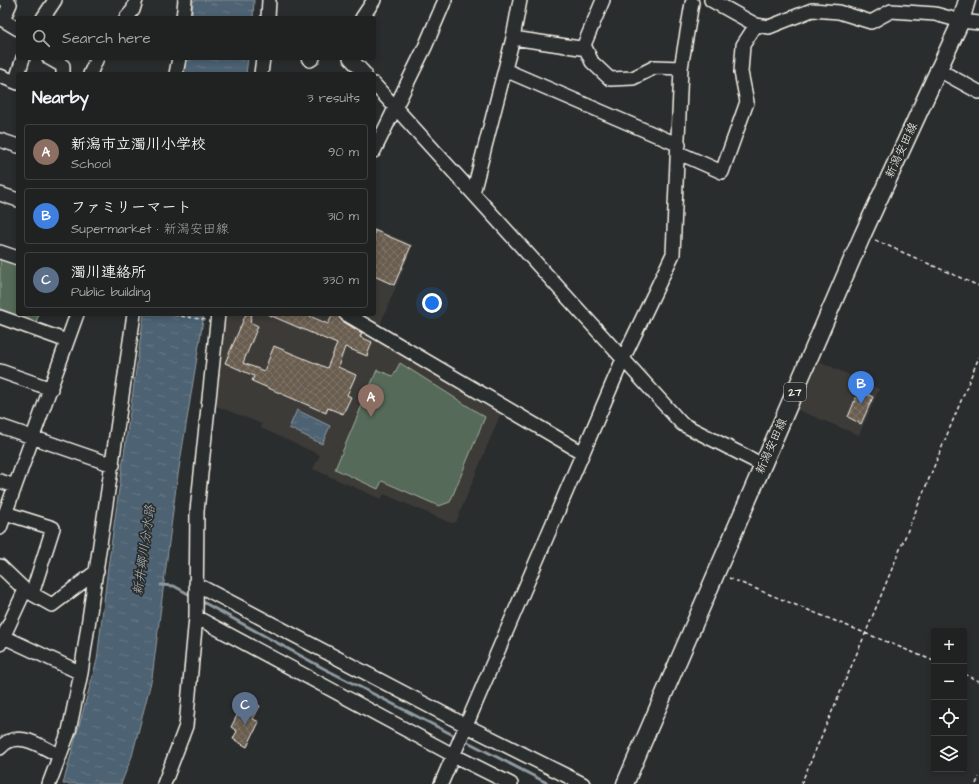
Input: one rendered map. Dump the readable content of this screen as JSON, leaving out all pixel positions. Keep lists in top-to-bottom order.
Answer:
{
  "streets": {
    "main road": ["新潟安田線", "27"]
  },
  "water": ["新井郷川分水路"],
  "page": {
    "search": "Search here",
    "heading": ["Nearby", "3 results"],
    "list": [
      {
        "mark": "A",
        "name": "新潟市立濁川小学校",
        "note": "School",
        "value": "90 m"
      },
      {
        "mark": "B",
        "name": "ファミリーマート",
        "note": "Supermarket · 新潟安田線",
        "value": "310 m"
      },
      {
        "mark": "C",
        "name": "濁川連絡所",
        "note": "Public building",
        "value": "330 m"
      }
    ],
    "pins": ["B", "A", "C"],
    "map_buttons": ["+", "−"]
  }
}
